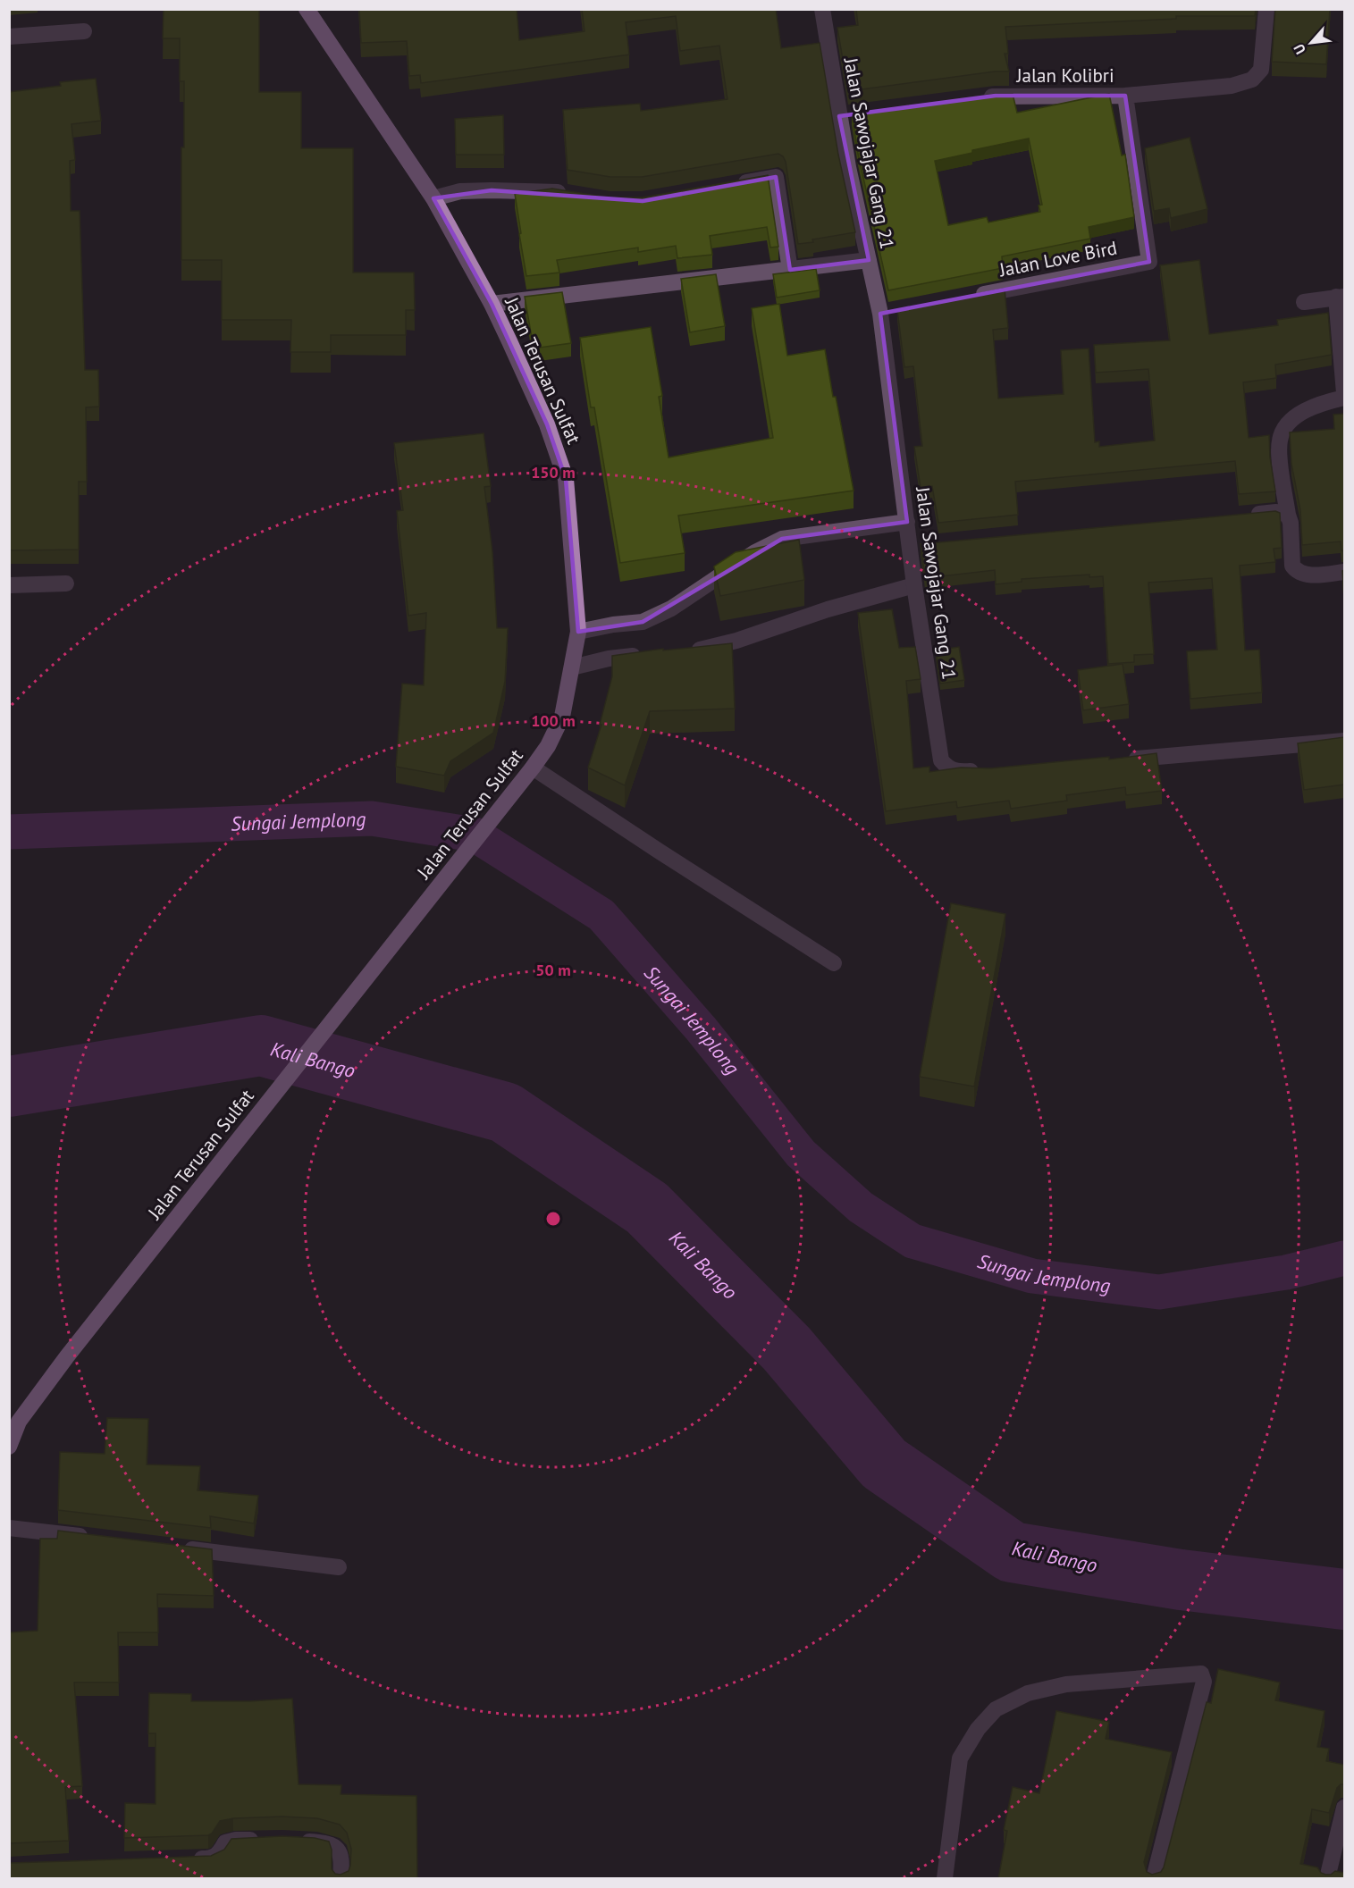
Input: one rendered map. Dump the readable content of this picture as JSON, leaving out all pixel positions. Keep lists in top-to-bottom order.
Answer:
{
  "streets": {
    "main road": ["Jalan Terusan Sulfat"],
    "street": ["Jalan Kolibri", "Jalan Sawojajar Gang 21", "Jalan Love Bird"]
  },
  "crossings": [
    ["Jalan Kolibri", "Jalan Love Bird"]
  ],
  "water": ["Sungai Jemplong", "Kali Bango"],
  "north": "bottom left",
  "rings": ["150 m", "100 m", "50 m"]
}
